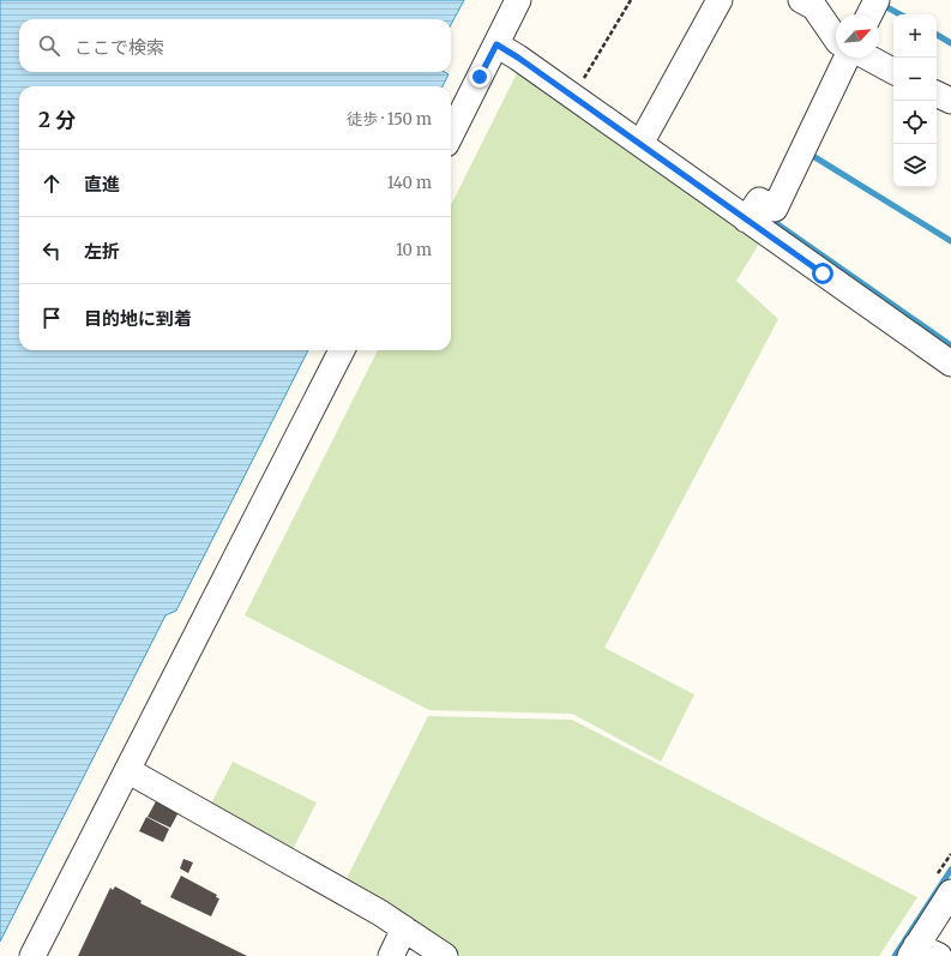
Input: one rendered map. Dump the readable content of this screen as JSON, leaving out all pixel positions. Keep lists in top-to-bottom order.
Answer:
{
  "north": "top right",
  "page": {
    "map_buttons": ["+", "−"],
    "search": "ここで検索",
    "heading": ["2 分", "徒歩 · 150 m"],
    "list": [
      ["直進", "140 m"],
      ["左折", "10 m"],
      "目的地に到着"
    ]
  }
}
